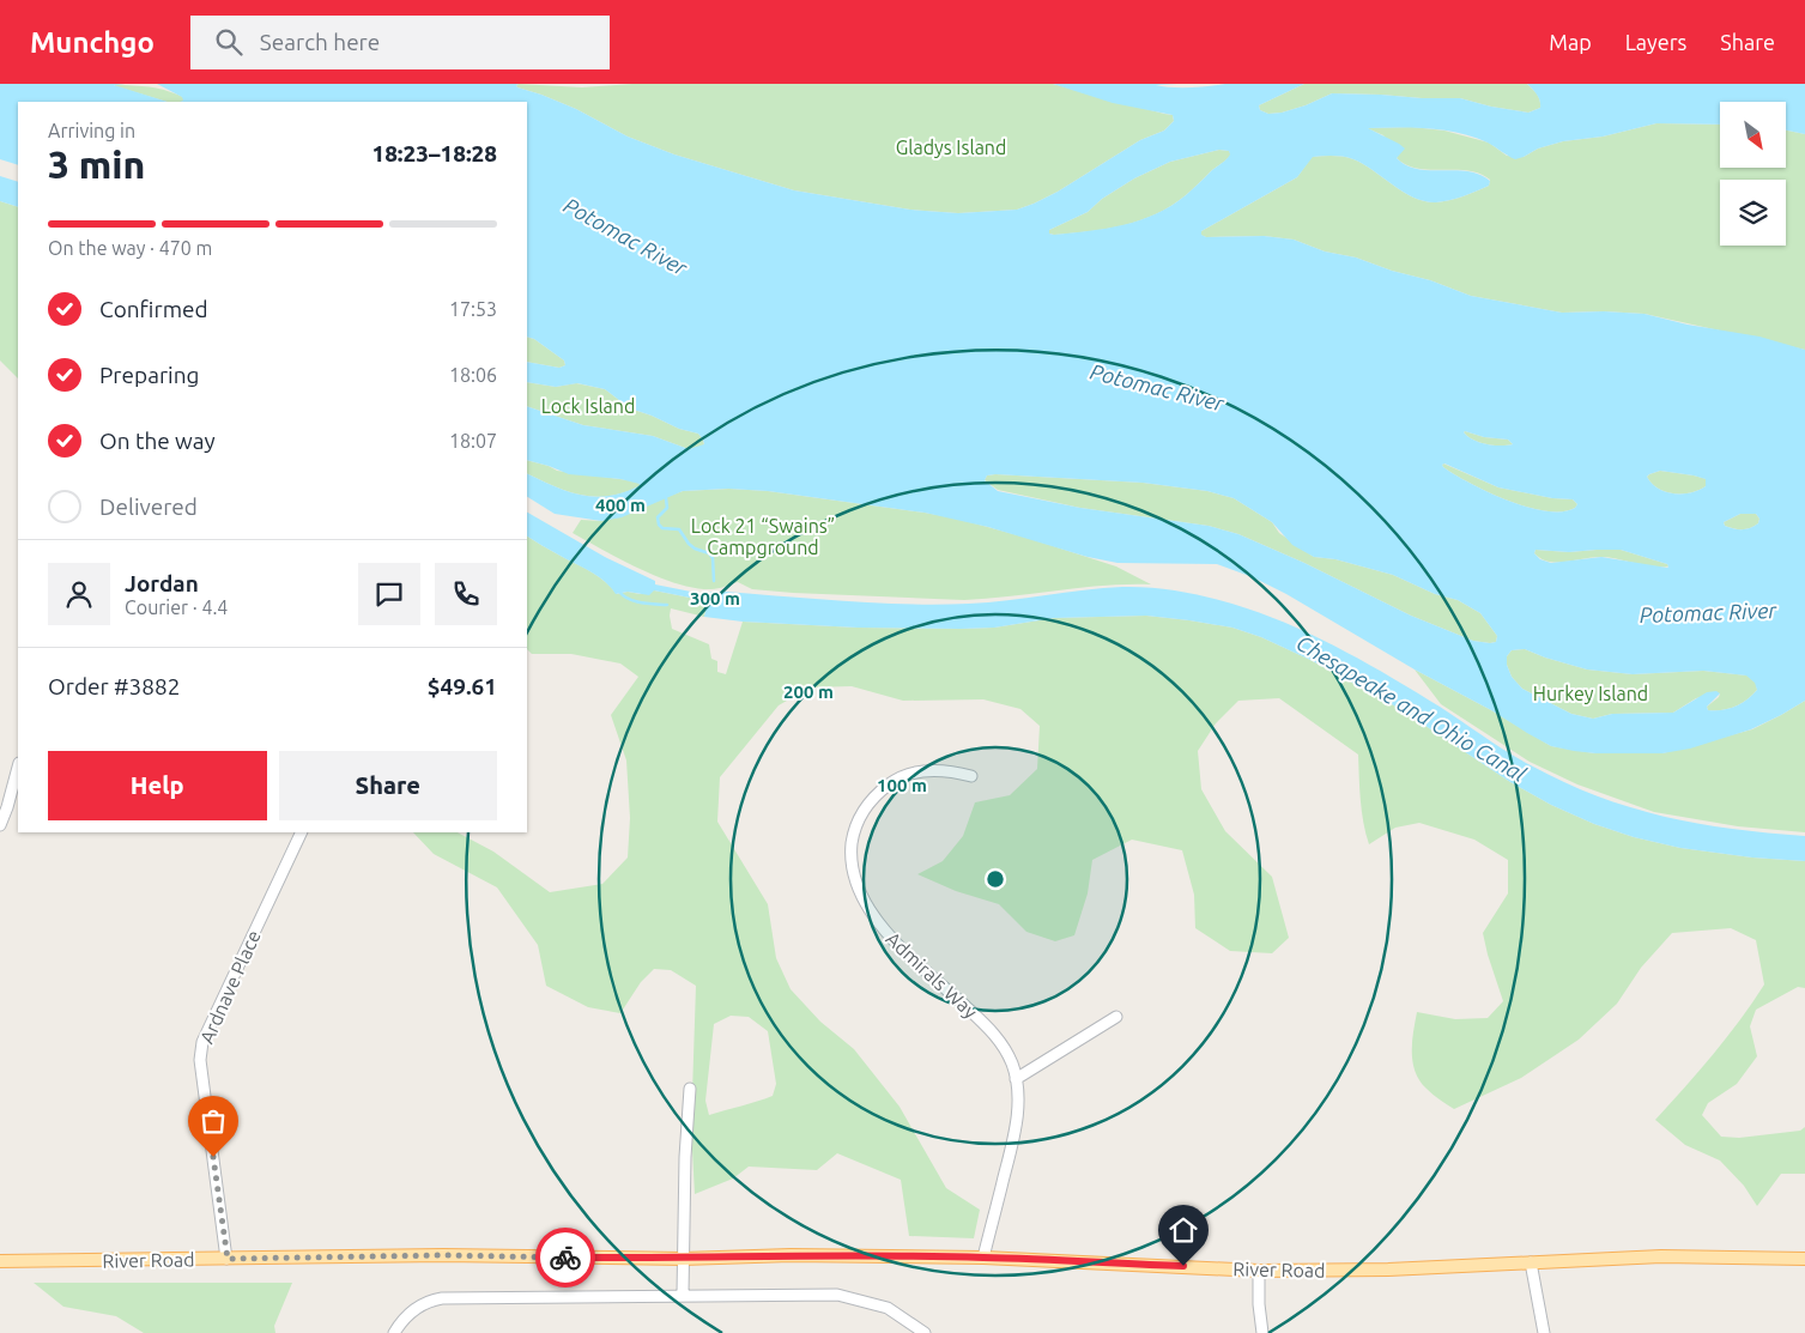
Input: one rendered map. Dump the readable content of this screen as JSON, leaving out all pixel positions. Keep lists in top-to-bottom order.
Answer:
{
  "streets": {
    "main road": ["River Road"],
    "street": ["Admirals Way", "Ardnave Place"]
  },
  "crossings": [
    ["Admirals Way", "River Road"],
    ["Ardnave Place", "River Road"]
  ],
  "water": ["Potomac River", "Chesapeake and Ohio Canal"],
  "parks": [
    "Gladys Island",
    "Lock Island",
    "Lock 21 “Swains” Campground",
    "Hurkey Island"
  ],
  "north": "bottom right",
  "page": {
    "header": "Munchgo",
    "search": "Search here",
    "nav": ["Map", "Layers", "Share"],
    "heading": ["3 min", "Arriving in", "18:23–18:28"],
    "panel": [
      "Jordan",
      "Courier · 4.4",
      "Order #3882",
      "$49.61"
    ],
    "bar": "On the way · 470 m",
    "list": [
      ["Confirmed", "17:53"],
      ["Preparing", "18:06"],
      ["On the way", "18:07"],
      "Delivered"
    ],
    "buttons": ["Help", "Share"]
  },
  "rings": [
    "400 m",
    "300 m",
    "200 m",
    "100 m"
  ]
}
